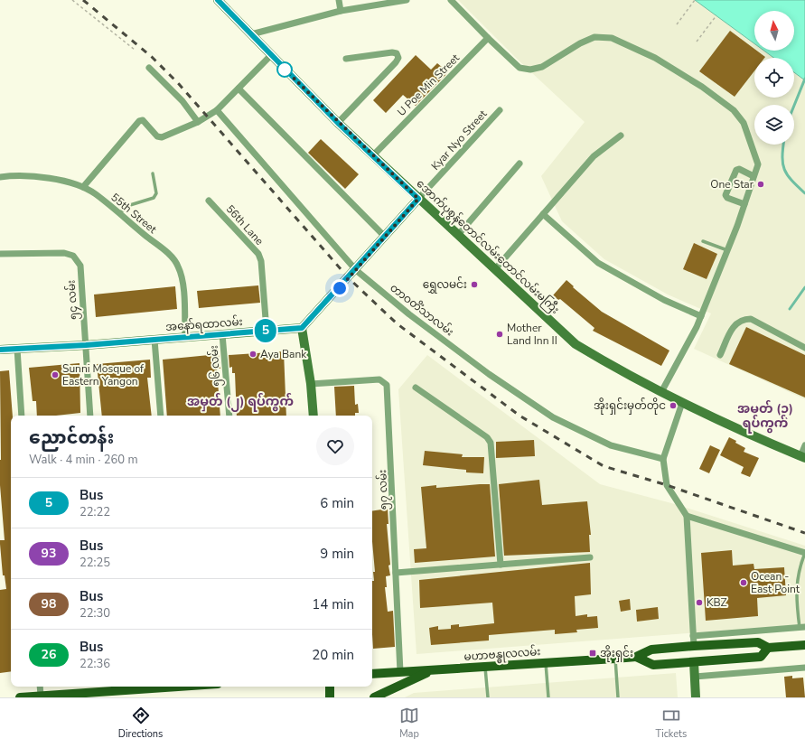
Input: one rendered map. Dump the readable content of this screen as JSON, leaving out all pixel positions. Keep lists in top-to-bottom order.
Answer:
{
  "streets": {
    "main road": ["အောက်ပုစွန်တောင်လမ်းတောင်လမ်းမကြီး", "အနော်ရထာလမ်း", "မဟာဗန္ဓုလလမ်း"],
    "street": [
      "U Poe Min Street",
      "Kyar Nyo Street",
      "55th Street",
      "56th Lane",
      "၅၄ လမ်း",
      "တာဝတိံသာလမ်း",
      "၅၆ လမ်း",
      "၅၇ လမ်း"
    ]
  },
  "crossings": [
    ["U Poe Min Street", "အောက်ပုစွန်တောင်လမ်းတောင်လမ်းမကြီး"],
    ["Kyar Nyo Street", "အောက်ပုစွန်တောင်လမ်းတောင်လမ်းမကြီး"],
    ["55th Street", "အနော်ရထာလမ်း"],
    ["56th Lane", "အနော်ရထာလမ်း"],
    ["၅၄ လမ်း", "အနော်ရထာလမ်း"],
    ["အနော်ရထာလမ်း", "၅၆ လမ်း"],
    ["၅၇ လမ်း", "မဟာဗန္ဓုလလမ်း"]
  ],
  "districts": ["အမှတ် (၂) ရပ်ကွက်", "အမှတ် (၃) ရပ်ကွက်"],
  "places": {
    "other": [
      "One Star",
      "ရွှေလမင်း",
      "Mother Land Inn II",
      "Aya Bank",
      "Sunni Mosque of Eastern Yangon",
      "အိုးရှင်းမှတ်တိုင",
      "Ocean - East Point",
      "KBZ"
    ],
    "transit": ["အိုးရှင်း"]
  },
  "lines": ["bus line 5"],
  "north": "top",
  "page": {
    "on_map": "5",
    "heading": ["ညောင်တန်း", "Walk · 4 min · 260 m"],
    "list": [
      {
        "mark": "5",
        "name": "Bus",
        "note": "22:22",
        "value": "6 min"
      },
      {
        "mark": "93",
        "name": "Bus",
        "note": "22:25",
        "value": "9 min"
      },
      {
        "mark": "98",
        "name": "Bus",
        "note": "22:30",
        "value": "14 min"
      },
      {
        "mark": "26",
        "name": "Bus",
        "note": "22:36",
        "value": "20 min"
      }
    ],
    "tabs": ["Directions", "Map", "Tickets"]
  }
}
